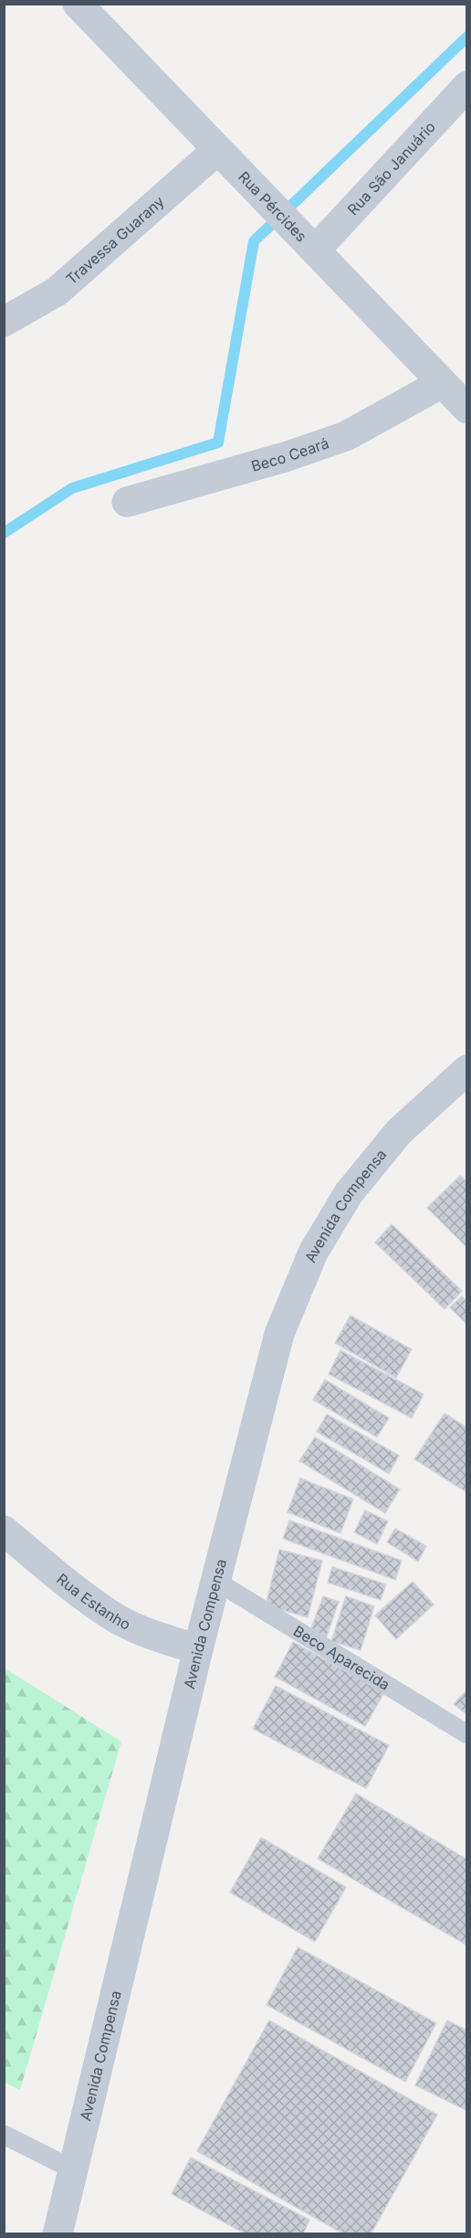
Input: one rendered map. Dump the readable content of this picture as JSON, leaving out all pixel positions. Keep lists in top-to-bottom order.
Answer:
{
  "streets": {
    "street": [
      "Rua São Januário",
      "Rua Pércides",
      "Travessa Guarany",
      "Beco Ceará",
      "Avenida Compensa",
      "Rua Estanho"
    ],
    "lane": ["Beco Aparecida"]
  },
  "crossings": [
    ["Rua São Januário", "Rua Pércides"],
    ["Rua Pércides", "Travessa Guarany"],
    ["Rua Pércides", "Beco Ceará"],
    ["Avenida Compensa", "Rua Estanho"],
    ["Avenida Compensa", "Beco Aparecida"]
  ]
}
